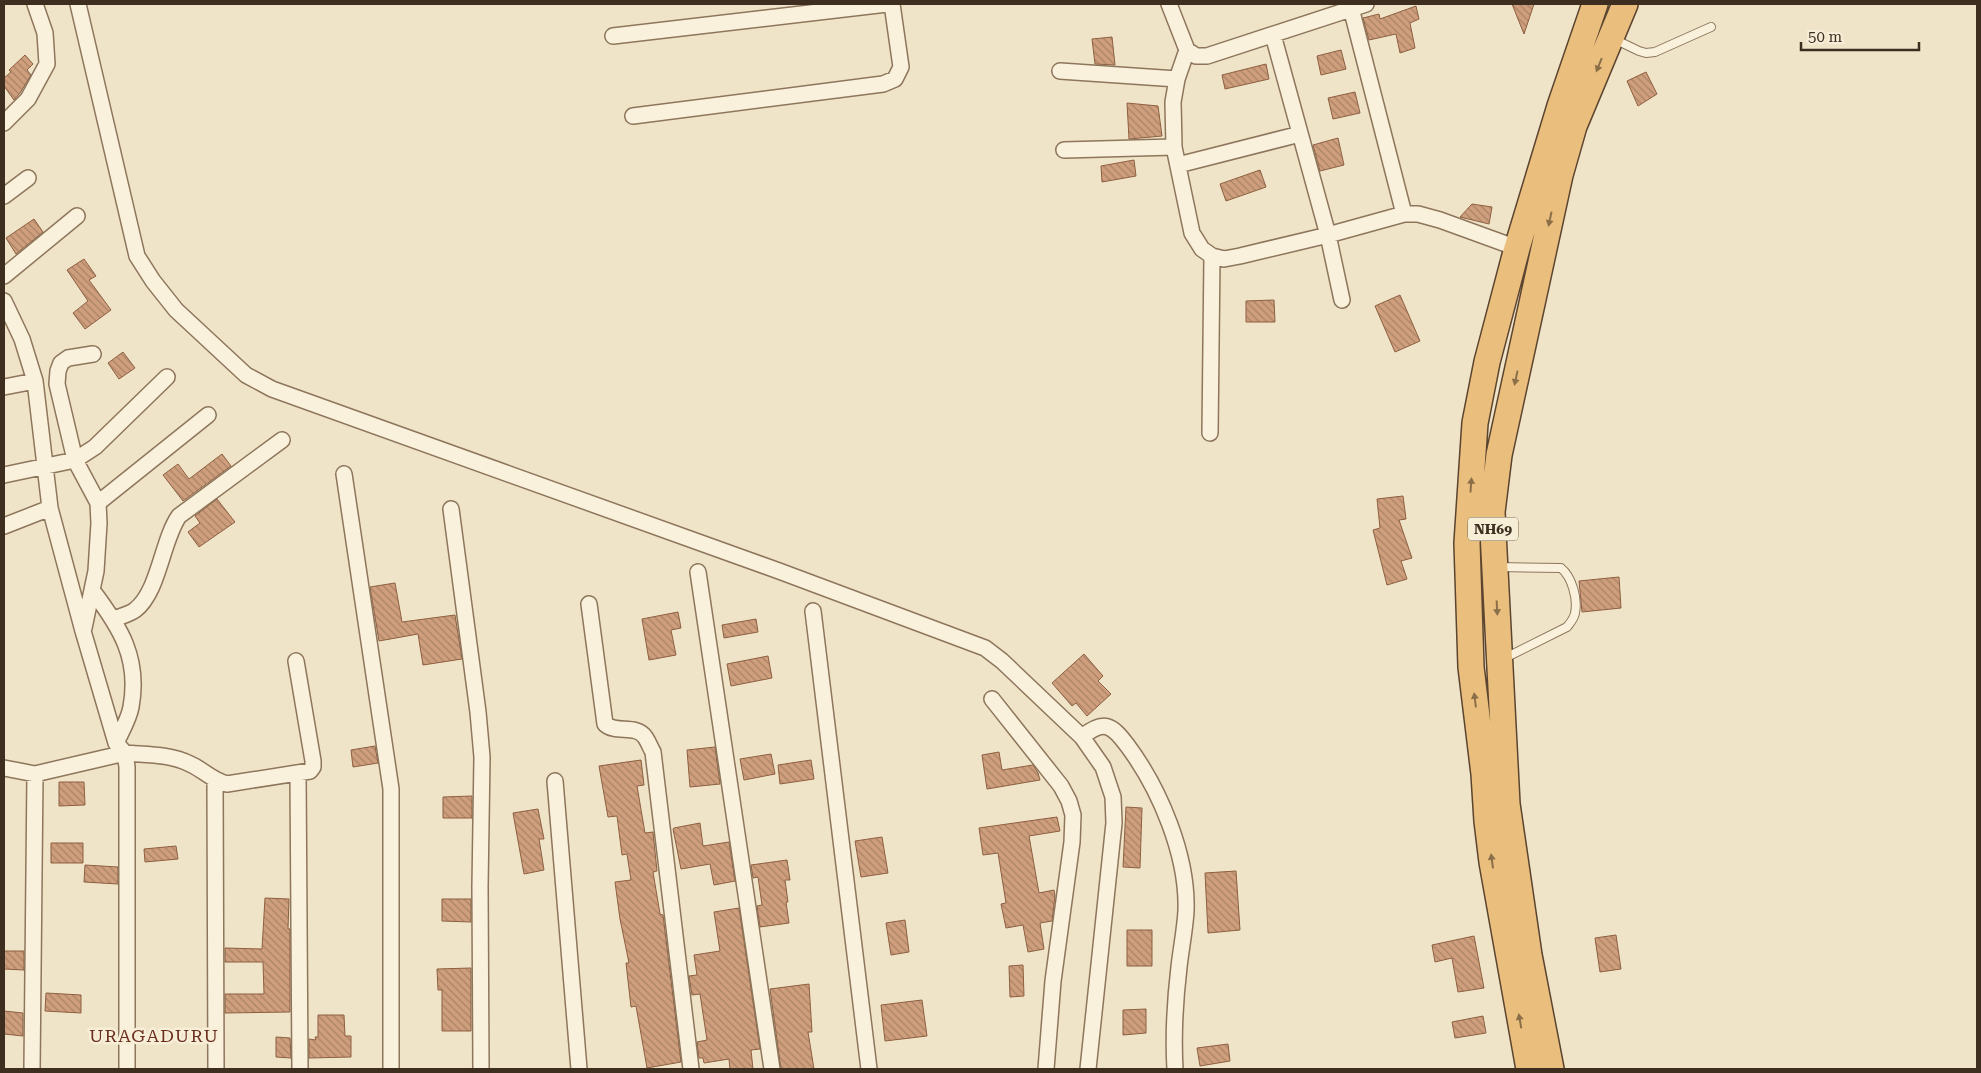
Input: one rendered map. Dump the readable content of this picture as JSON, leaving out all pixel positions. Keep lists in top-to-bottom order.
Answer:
{
  "streets": {
    "highway": ["NH69"]
  },
  "districts": ["URAGADURU"],
  "scale_bar": "50 m"
}
